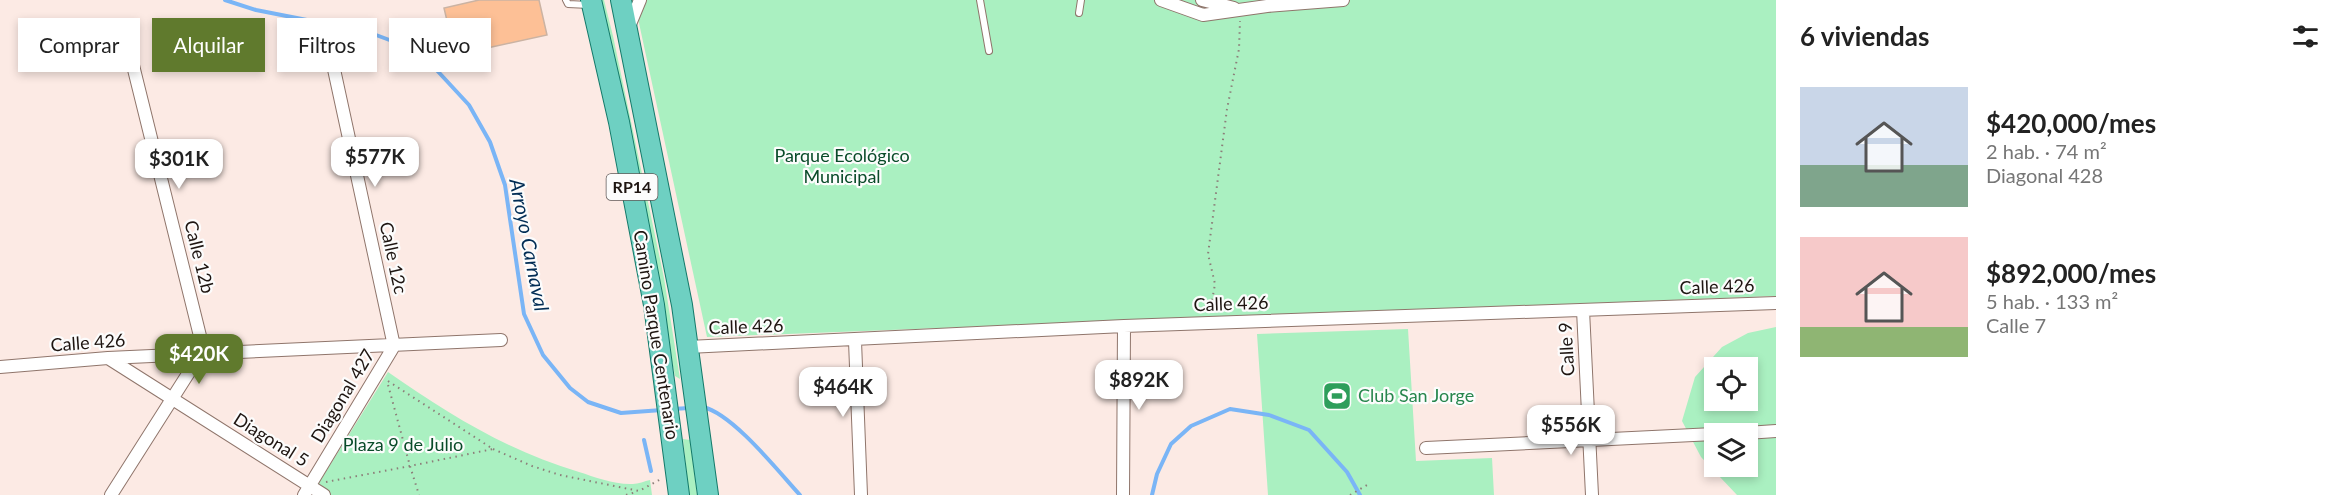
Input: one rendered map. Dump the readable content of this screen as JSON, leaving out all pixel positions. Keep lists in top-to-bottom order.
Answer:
{
  "streets": {
    "main road": ["RP14", "Camino Parque Centenario"],
    "street": [
      "Calle 12b",
      "Calle 12c",
      "Calle 426",
      "Calle 9",
      "Diagonal 427",
      "Diagonal 5"
    ]
  },
  "crossings": [
    ["Calle 12b", "Calle 426"],
    ["Calle 12c", "Calle 426"],
    ["Calle 12c", "Diagonal 427"],
    ["Calle 426", "Camino Parque Centenario"],
    ["Calle 426", "Calle 9"],
    ["Calle 426", "Diagonal 427"],
    ["Calle 426", "Diagonal 5"],
    ["Diagonal 427", "Diagonal 5"]
  ],
  "water": ["Arroyo Carnaval"],
  "parks": ["Parque Ecológico Municipal", "Plaza 9 de Julio"],
  "places": {
    "sports": ["Club San Jorge"]
  },
  "page": {
    "heading": "6 viviendas",
    "chip": [
      "Comprar",
      "Alquilar",
      "Filtros",
      "Nuevo"
    ],
    "list": [
      {
        "name": "$420,000/mes",
        "note": "2 hab. · 74 m² · Diagonal 428"
      },
      {
        "name": "$892,000/mes",
        "note": "5 hab. · 133 m² · Calle 7"
      }
    ],
    "price": [
      "$577K",
      "$301K",
      "$420K",
      "$892K",
      "$464K",
      "$556K"
    ]
  }
}
